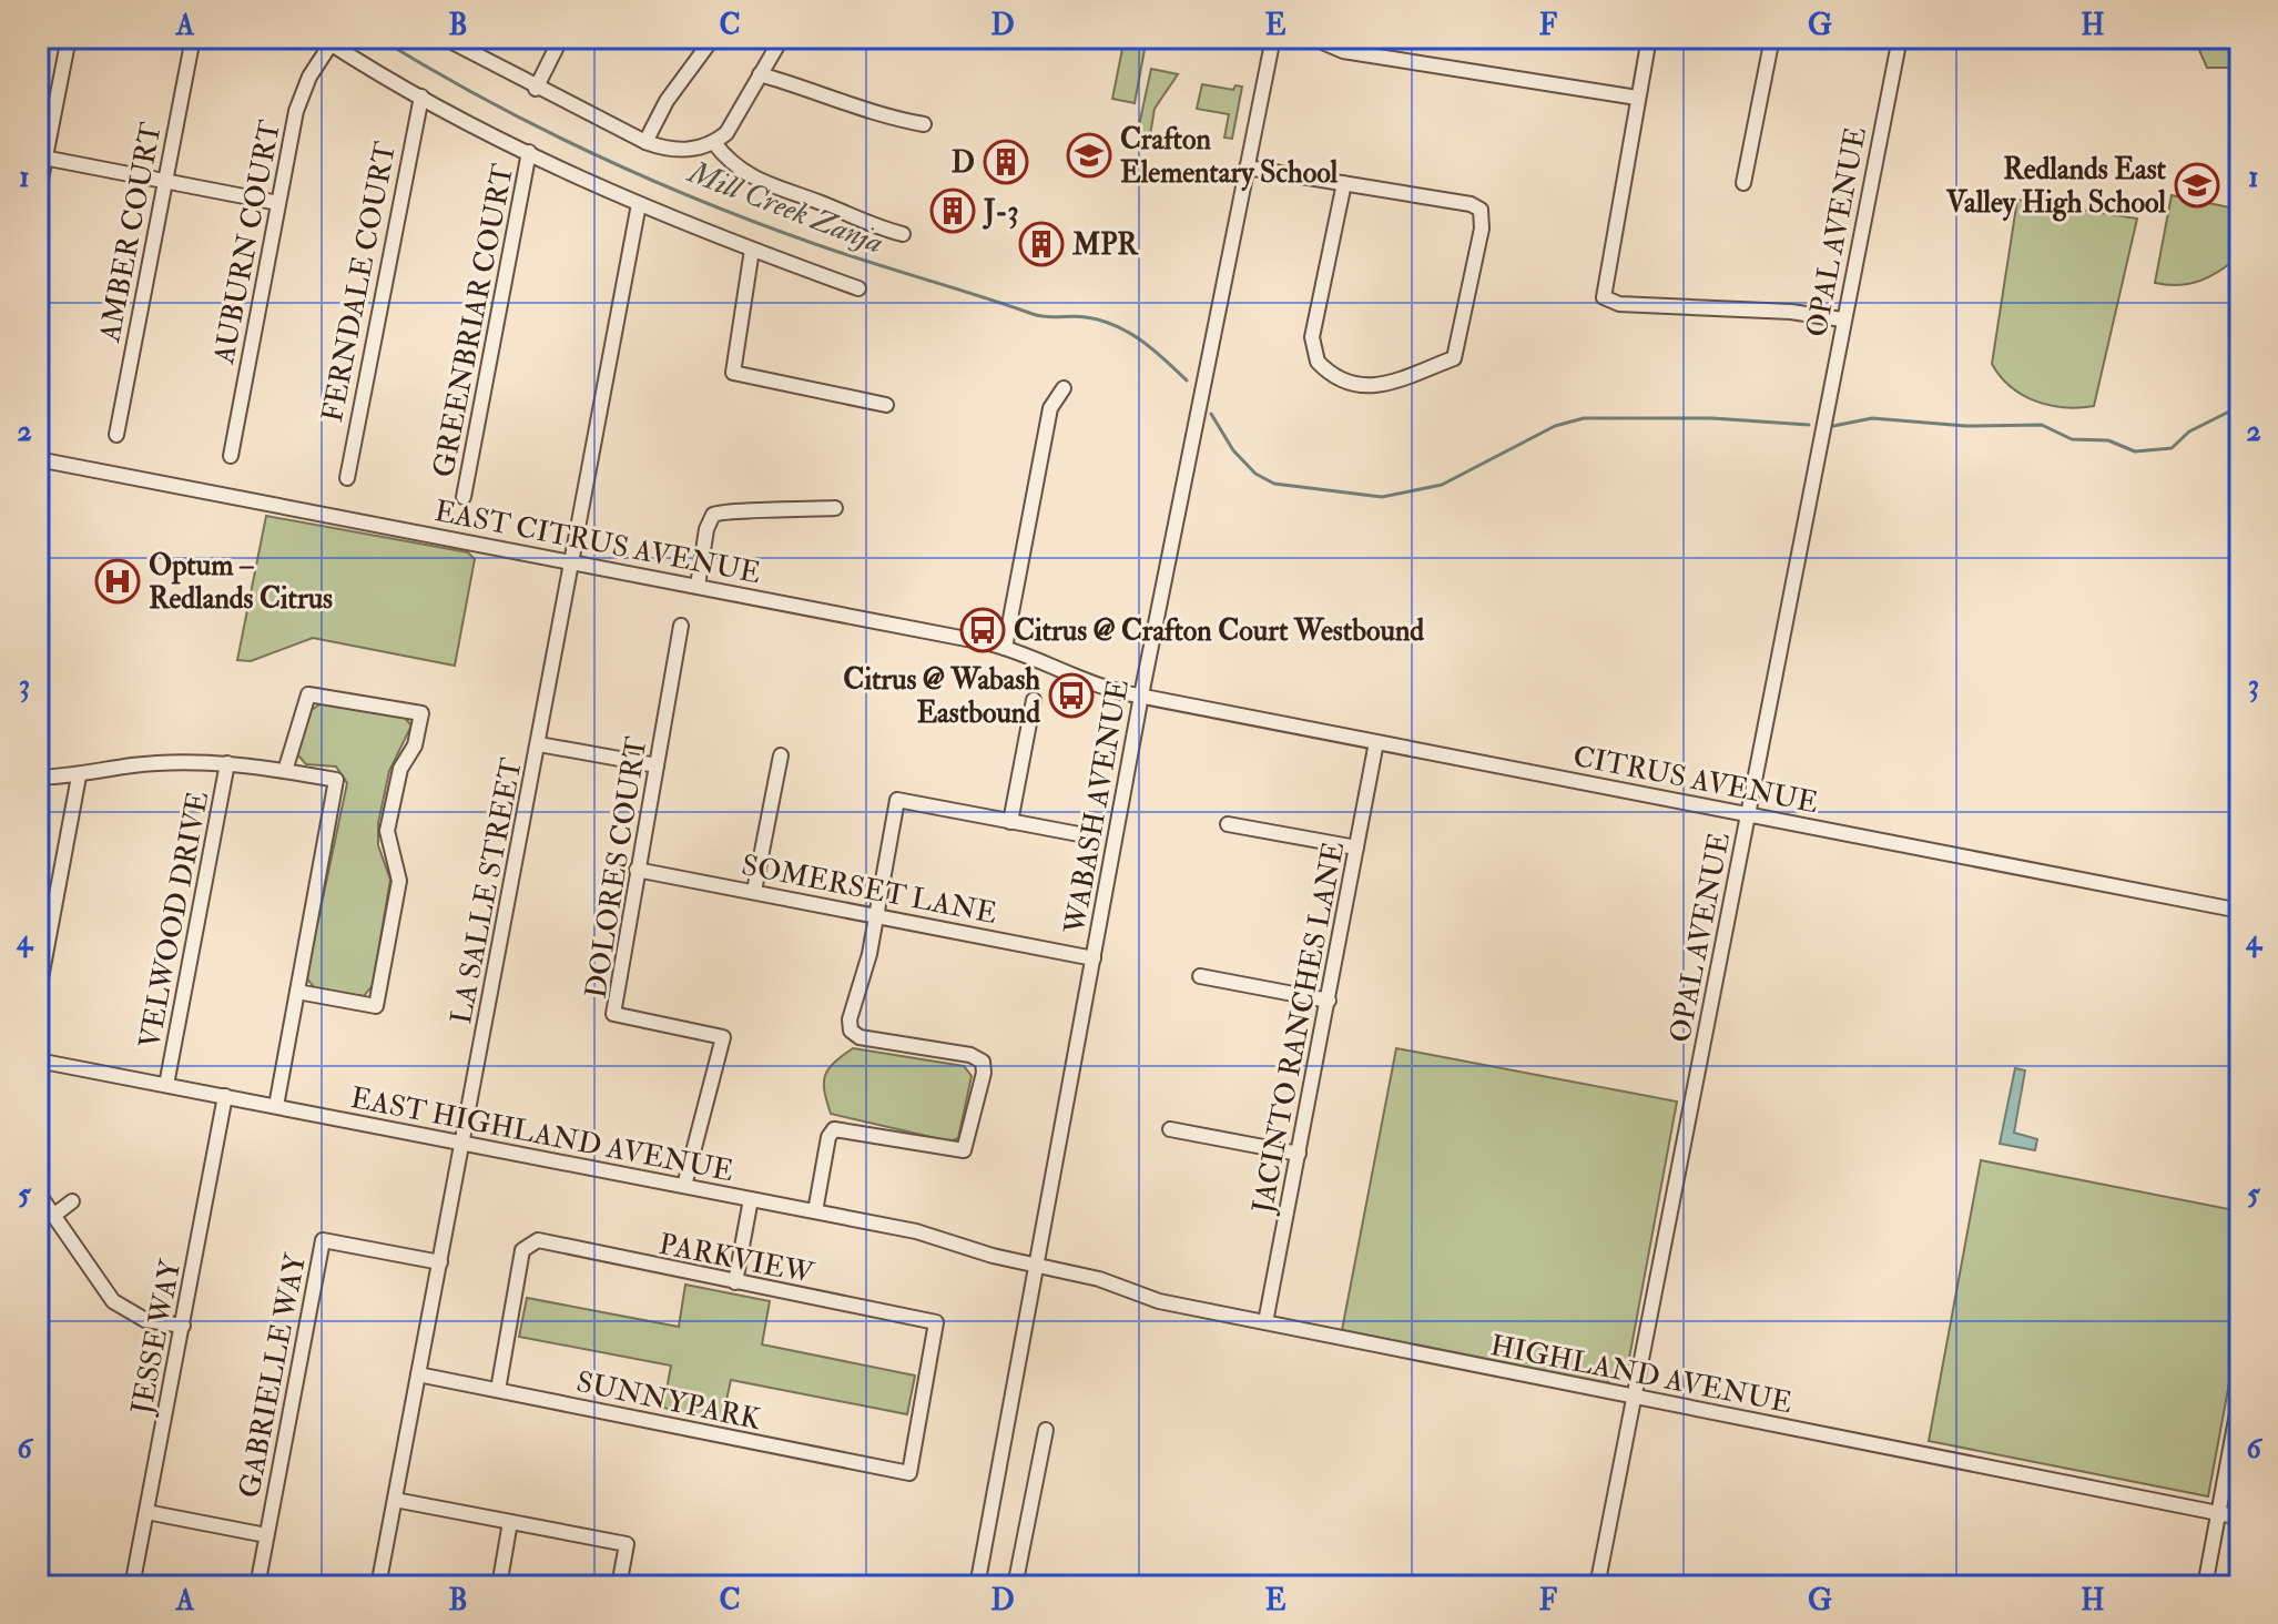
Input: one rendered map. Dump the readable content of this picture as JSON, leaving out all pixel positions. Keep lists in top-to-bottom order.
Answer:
{
  "streets": {
    "street": [
      "AMBER COURT",
      "OPAL AVENUE",
      "AUBURN COURT",
      "FERNDALE COURT",
      "GREENBRIAR COURT",
      "EAST CITRUS AVENUE",
      "CITRUS AVENUE",
      "WABASH AVENUE",
      "DOLORES COURT",
      "SOMERSET LANE",
      "LA SALLE STREET",
      "VELWOOD DRIVE",
      "JACINTO RANCHES LANE",
      "EAST HIGHLAND AVENUE",
      "PARKVIEW",
      "JESSE WAY",
      "HIGHLAND AVENUE",
      "GABRIELLE WAY",
      "SUNNYPARK"
    ]
  },
  "crossings": [
    ["OPAL AVENUE", "CITRUS AVENUE"],
    ["OPAL AVENUE", "HIGHLAND AVENUE"],
    ["EAST CITRUS AVENUE", "CITRUS AVENUE"],
    ["EAST CITRUS AVENUE", "WABASH AVENUE"],
    ["EAST CITRUS AVENUE", "LA SALLE STREET"],
    ["CITRUS AVENUE", "WABASH AVENUE"],
    ["CITRUS AVENUE", "JACINTO RANCHES LANE"],
    ["WABASH AVENUE", "SOMERSET LANE"],
    ["WABASH AVENUE", "EAST HIGHLAND AVENUE"],
    ["WABASH AVENUE", "HIGHLAND AVENUE"],
    ["DOLORES COURT", "SOMERSET LANE"],
    ["DOLORES COURT", "EAST HIGHLAND AVENUE"],
    ["LA SALLE STREET", "EAST HIGHLAND AVENUE"],
    ["LA SALLE STREET", "GABRIELLE WAY"],
    ["LA SALLE STREET", "SUNNYPARK"],
    ["VELWOOD DRIVE", "EAST HIGHLAND AVENUE"],
    ["JACINTO RANCHES LANE", "HIGHLAND AVENUE"],
    ["EAST HIGHLAND AVENUE", "JESSE WAY"],
    ["EAST HIGHLAND AVENUE", "HIGHLAND AVENUE"],
    ["PARKVIEW", "SUNNYPARK"]
  ],
  "water": ["Mill Creek Zanja"],
  "places": {
    "school or university": ["Crafton Elementary School", "Redlands East Valley High School"],
    "building": ["D", "J-3", "MPR"],
    "hospital": ["Optum – Redlands Citrus"],
    "bus stop": ["Citrus @ Crafton Court Westbound", "Citrus @ Wabash Eastbound"]
  },
  "grid": {
    "columns": [
      "A",
      "B",
      "C",
      "D",
      "E",
      "F",
      "G",
      "H"
    ],
    "rows": [
      "1",
      "2",
      "3",
      "4",
      "5",
      "6"
    ]
  }
}
